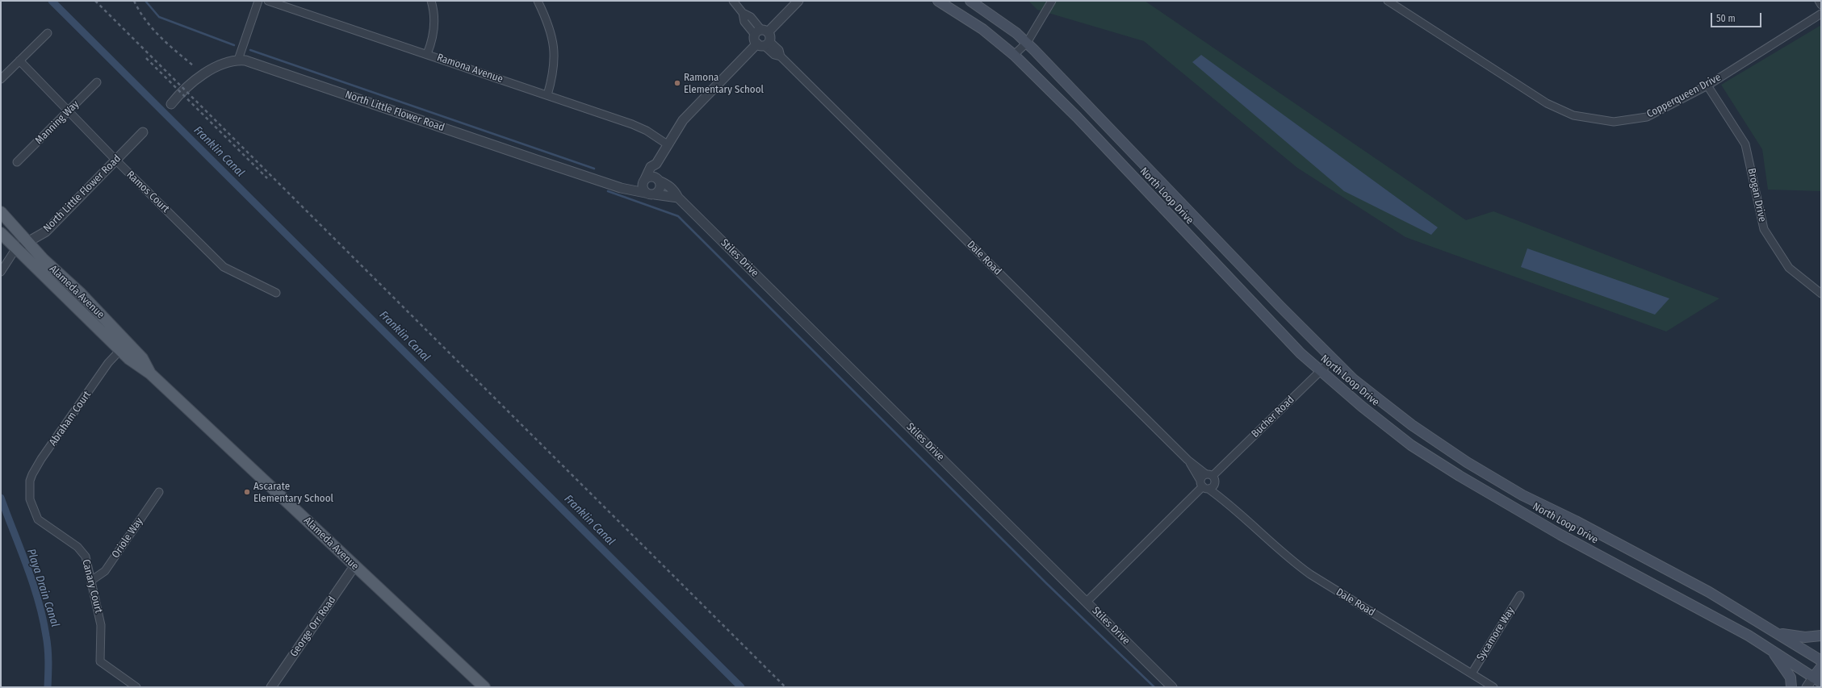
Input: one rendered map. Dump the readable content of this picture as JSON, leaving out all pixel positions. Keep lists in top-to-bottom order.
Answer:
{
  "streets": {
    "main road": ["North Loop Drive", "Alameda Avenue"],
    "street": [
      "Ramona Avenue",
      "Copperqueen Drive",
      "North Little Flower Road",
      "Manning Way",
      "Ramos Court",
      "Brogan Drive",
      "Stiles Drive",
      "Dale Road",
      "Bucher Road",
      "Abraham Court",
      "Oriole Way",
      "Canary Court",
      "George Orr Road",
      "Sycamore Way"
    ]
  },
  "crossings": [
    ["Copperqueen Drive", "Brogan Drive"],
    ["North Little Flower Road", "Ramos Court"],
    ["North Little Flower Road", "Stiles Drive"],
    ["North Little Flower Road", "Alameda Avenue"],
    ["Manning Way", "Ramos Court"],
    ["North Loop Drive", "Bucher Road"],
    ["Dale Road", "Bucher Road"],
    ["Dale Road", "Sycamore Way"],
    ["Alameda Avenue", "Abraham Court"],
    ["Alameda Avenue", "George Orr Road"],
    ["Abraham Court", "Canary Court"],
    ["Oriole Way", "Canary Court"]
  ],
  "water": ["Franklin Canal", "Playa Drain Canal"],
  "places": ["Ramona Elementary School", "Ascarate Elementary School"],
  "scale_bar": "50 m"
}
